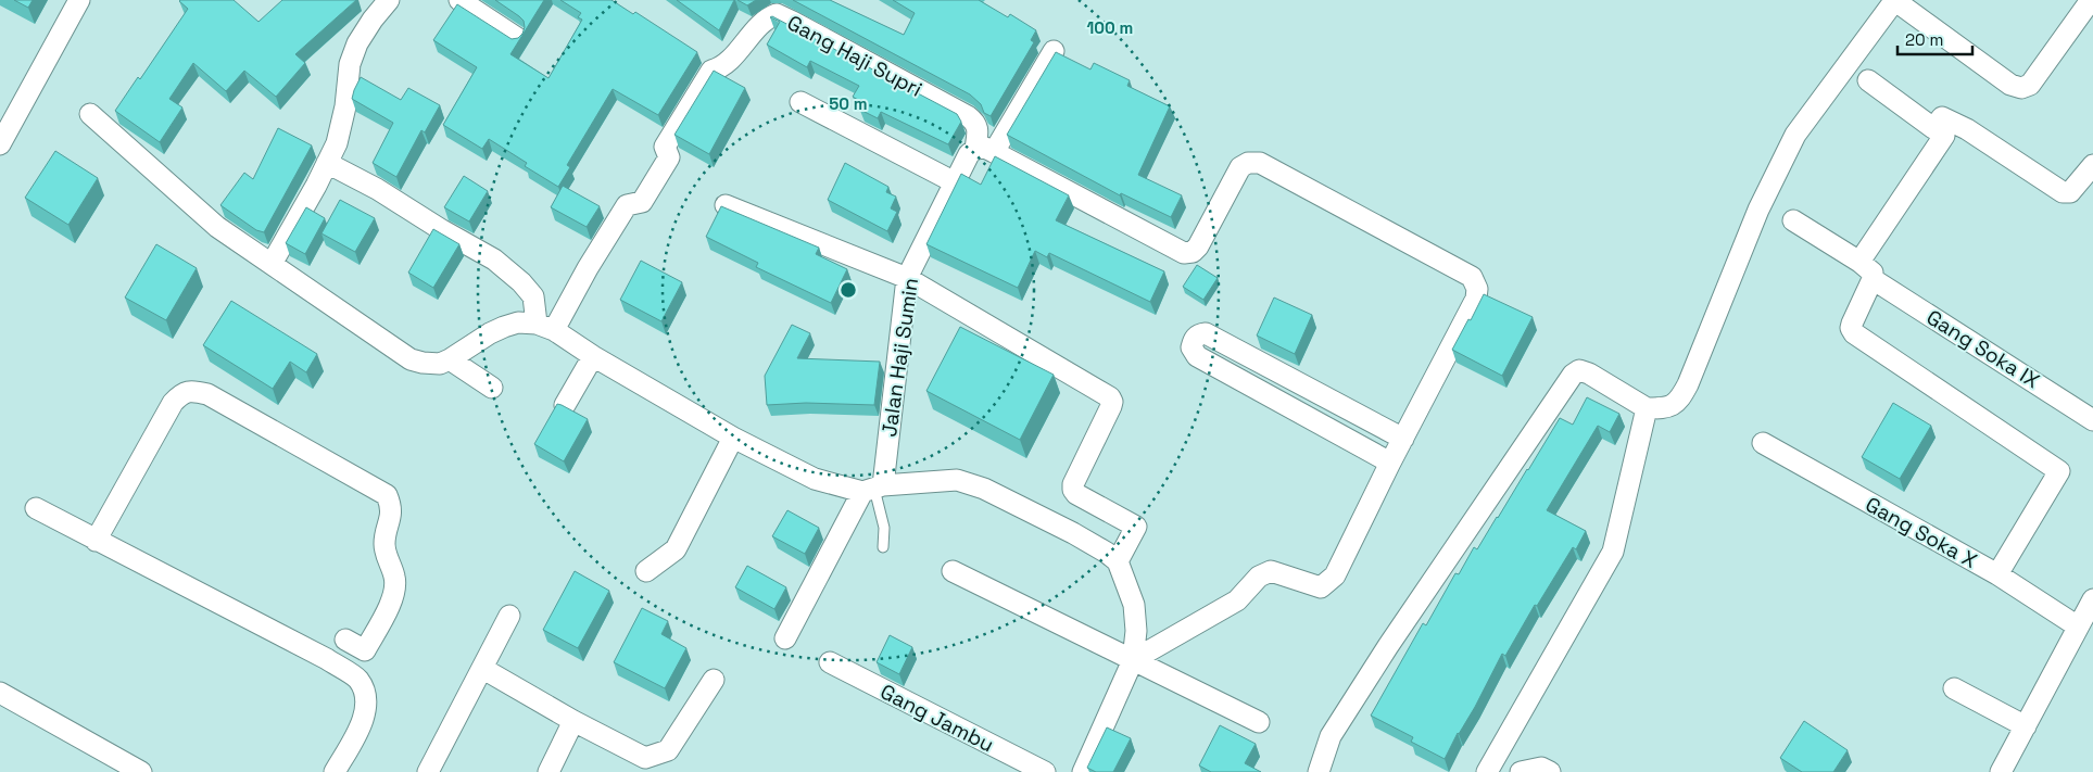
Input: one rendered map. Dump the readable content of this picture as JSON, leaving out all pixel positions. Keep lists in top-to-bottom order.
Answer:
{
  "streets": {
    "street": [
      "Gang Haji Supri",
      "Gang Soka IX",
      "Jalan Haji Sumin",
      "Gang Soka X",
      "Gang Jambu"
    ]
  },
  "crossings": [
    ["Gang Haji Supri", "Jalan Haji Sumin"]
  ],
  "scale_bar": "20 m",
  "rings": ["100 m", "50 m"]
}
